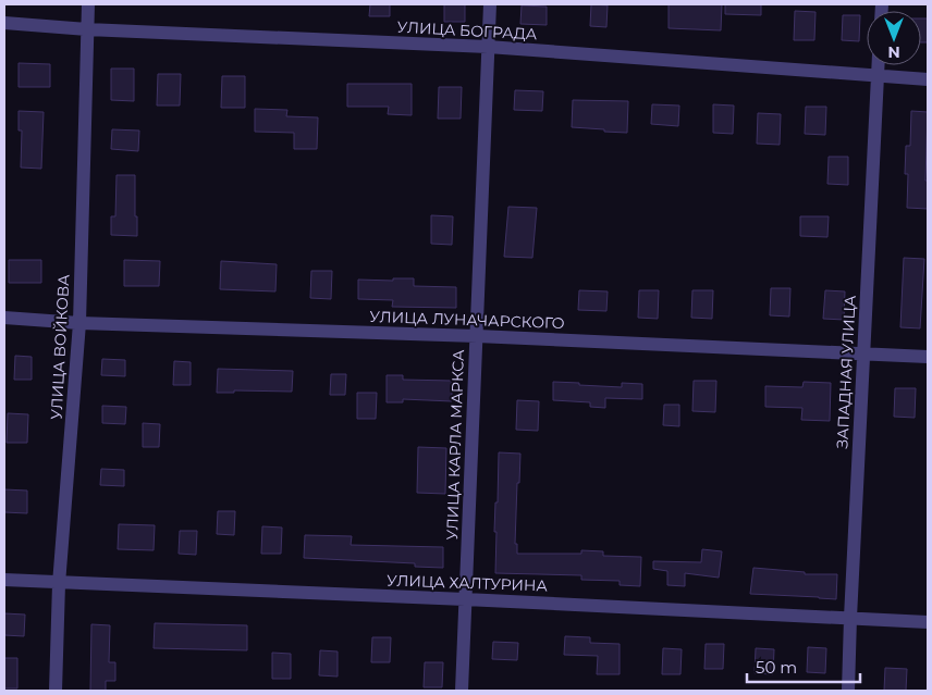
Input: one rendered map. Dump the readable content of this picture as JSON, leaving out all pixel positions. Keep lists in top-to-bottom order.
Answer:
{
  "streets": {
    "street": [
      "УЛИЦА БОГРАДА",
      "УЛИЦА ЛУНАЧАРСКОГО",
      "УЛИЦА ВОЙКОВА",
      "ЗАПАДНАЯ УЛИЦА",
      "УЛИЦА КАРЛА МАРКСА",
      "УЛИЦА ХАЛТУРИНА"
    ]
  },
  "crossings": [
    ["УЛИЦА БОГРАДА", "УЛИЦА ВОЙКОВА"],
    ["УЛИЦА БОГРАДА", "ЗАПАДНАЯ УЛИЦА"],
    ["УЛИЦА БОГРАДА", "УЛИЦА КАРЛА МАРКСА"],
    ["УЛИЦА ЛУНАЧАРСКОГО", "УЛИЦА ВОЙКОВА"],
    ["УЛИЦА ЛУНАЧАРСКОГО", "ЗАПАДНАЯ УЛИЦА"],
    ["УЛИЦА ЛУНАЧАРСКОГО", "УЛИЦА КАРЛА МАРКСА"],
    ["УЛИЦА ВОЙКОВА", "УЛИЦА ХАЛТУРИНА"],
    ["ЗАПАДНАЯ УЛИЦА", "УЛИЦА ХАЛТУРИНА"],
    ["УЛИЦА КАРЛА МАРКСА", "УЛИЦА ХАЛТУРИНА"]
  ],
  "scale_bar": "50 m",
  "north": "bottom"
}
